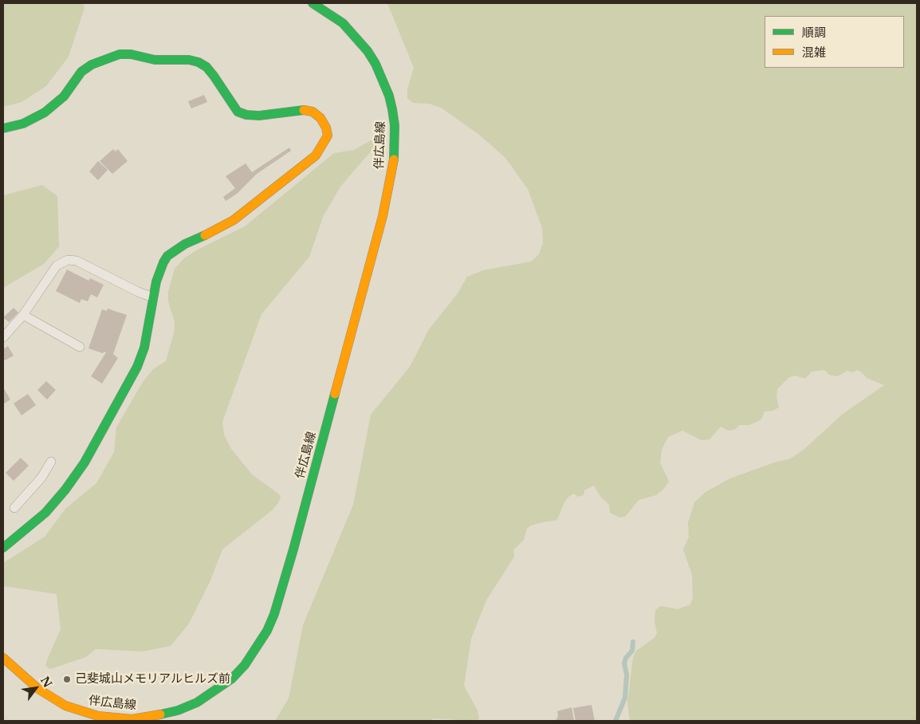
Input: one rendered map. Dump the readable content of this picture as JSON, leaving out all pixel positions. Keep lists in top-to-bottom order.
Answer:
{
  "streets": {
    "main road": ["伴広島線"]
  },
  "places": ["己斐城山メモリアルヒルズ前"],
  "legend": ["順調", "混雑"],
  "north": "top right"
}
